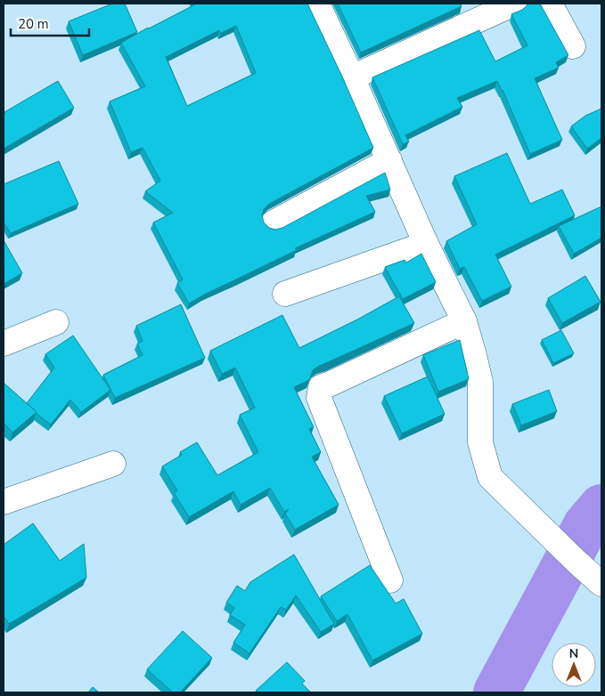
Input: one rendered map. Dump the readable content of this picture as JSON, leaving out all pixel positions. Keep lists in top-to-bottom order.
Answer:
{
  "scale_bar": "20 m",
  "north": "top"
}
